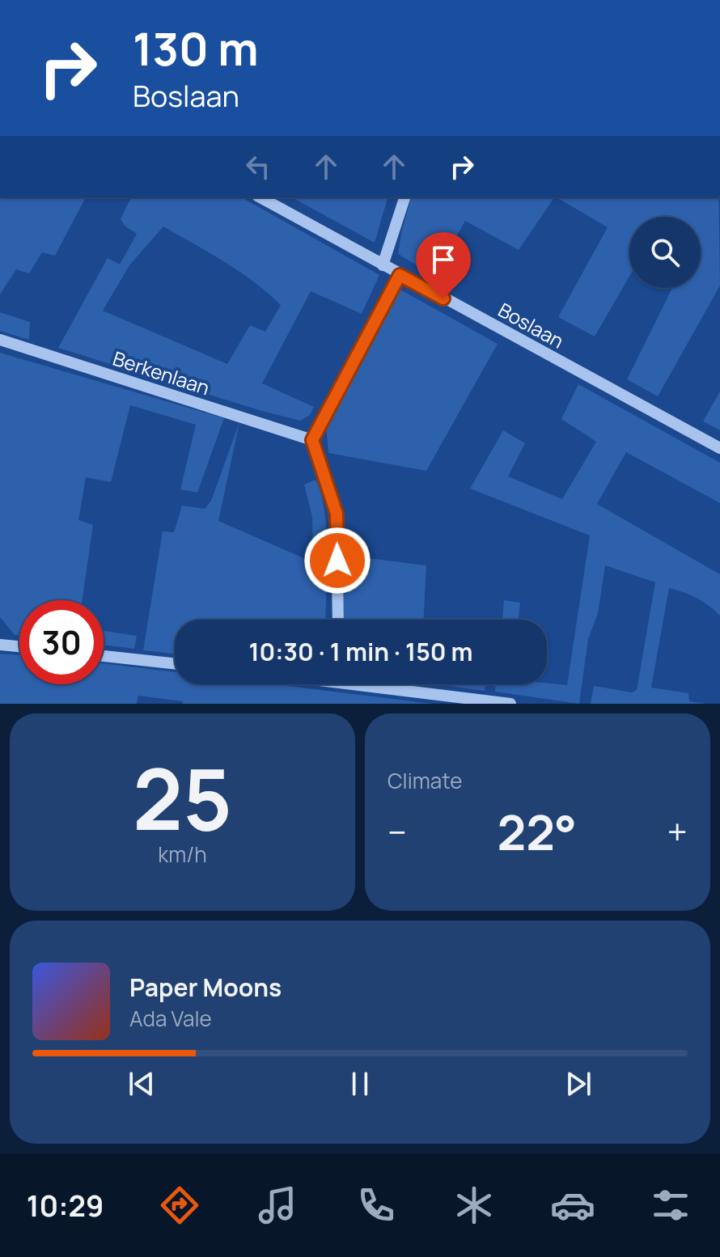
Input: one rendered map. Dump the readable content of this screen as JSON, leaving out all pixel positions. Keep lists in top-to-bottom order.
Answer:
{
  "streets": {
    "street": ["Boslaan", "Berkenlaan"]
  },
  "page": {
    "turn": ["130 m", "Boslaan"],
    "limit": "30",
    "trip": "10:30 · 1 min · 150 m",
    "tile": [
      ["25", "km/h"],
      "Climate"
    ],
    "heat": ["−", "22°", "+"],
    "song": ["Paper Moons", "Ada Vale"],
    "tabs": "10:29"
  }
}
